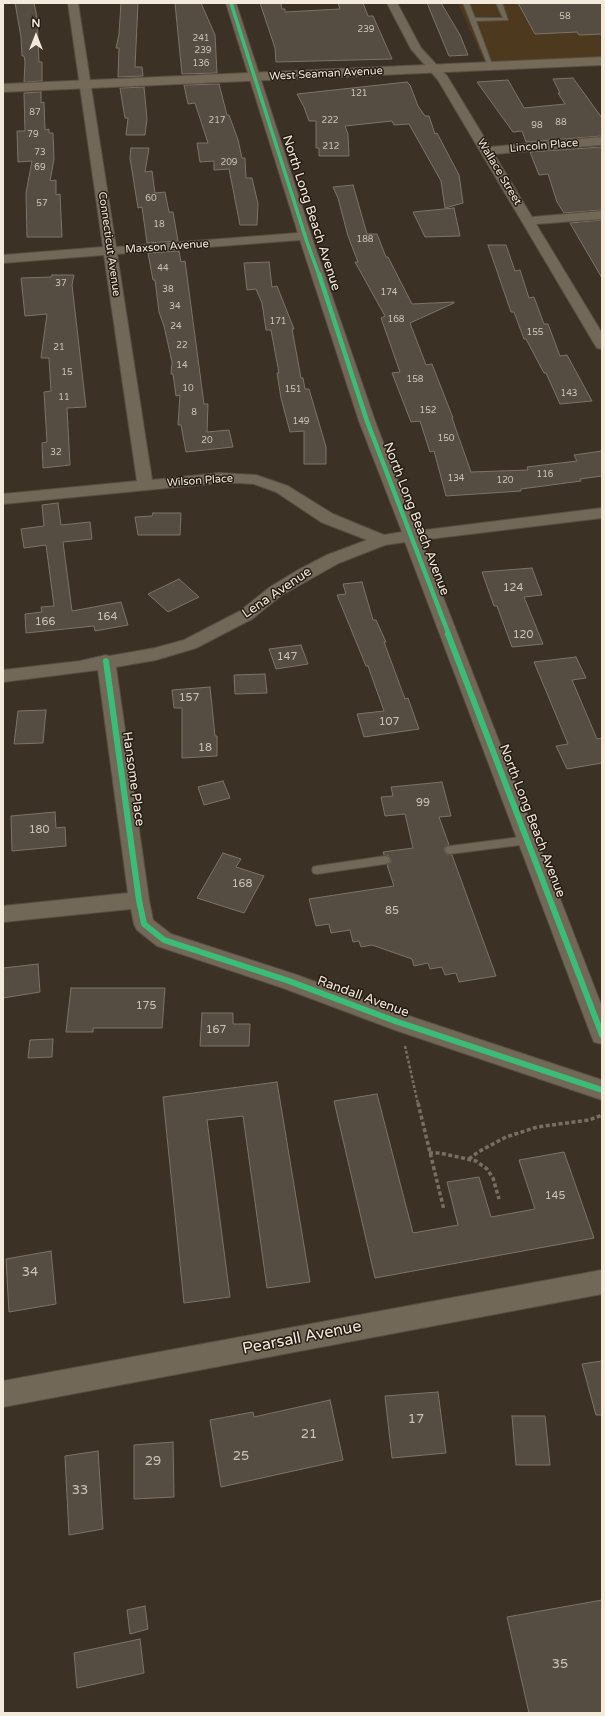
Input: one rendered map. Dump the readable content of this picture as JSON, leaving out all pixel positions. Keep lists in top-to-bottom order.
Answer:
{
  "streets": {
    "main road": ["West Seaman Avenue"],
    "street": [
      "Lincoln Place",
      "Wallace Street",
      "North Long Beach Avenue",
      "Connecticut Avenue",
      "Maxson Avenue",
      "Wilson Place",
      "Lena Avenue",
      "Hansome Place",
      "Randall Avenue",
      "Pearsall Avenue"
    ]
  },
  "crossings": [
    ["West Seaman Avenue", "Wallace Street"],
    ["West Seaman Avenue", "North Long Beach Avenue"],
    ["West Seaman Avenue", "Connecticut Avenue"],
    ["Lincoln Place", "Wallace Street"],
    ["North Long Beach Avenue", "Maxson Avenue"],
    ["North Long Beach Avenue", "Lena Avenue"],
    ["Connecticut Avenue", "Maxson Avenue"],
    ["Connecticut Avenue", "Wilson Place"],
    ["Wilson Place", "Lena Avenue"],
    ["Lena Avenue", "Hansome Place"],
    ["Hansome Place", "Randall Avenue"]
  ],
  "house_numbers": [
    "58",
    "239",
    "241",
    "239",
    "136",
    "121",
    "87",
    "217",
    "222",
    "88",
    "98",
    "79",
    "212",
    "73",
    "209",
    "69",
    "60",
    "57",
    "18",
    "188",
    "44",
    "37",
    "38",
    "174",
    "34",
    "168",
    "171",
    "24",
    "155",
    "22",
    "21",
    "14",
    "15",
    "158",
    "10",
    "151",
    "143",
    "11",
    "152",
    "8",
    "149",
    "150",
    "20",
    "32",
    "116",
    "134",
    "120",
    "124",
    "164",
    "166",
    "120",
    "147",
    "157",
    "107",
    "18",
    "99",
    "180",
    "168",
    "85",
    "175",
    "167",
    "145",
    "34",
    "17",
    "21",
    "25",
    "29",
    "33",
    "35"
  ],
  "north": "top"
}
